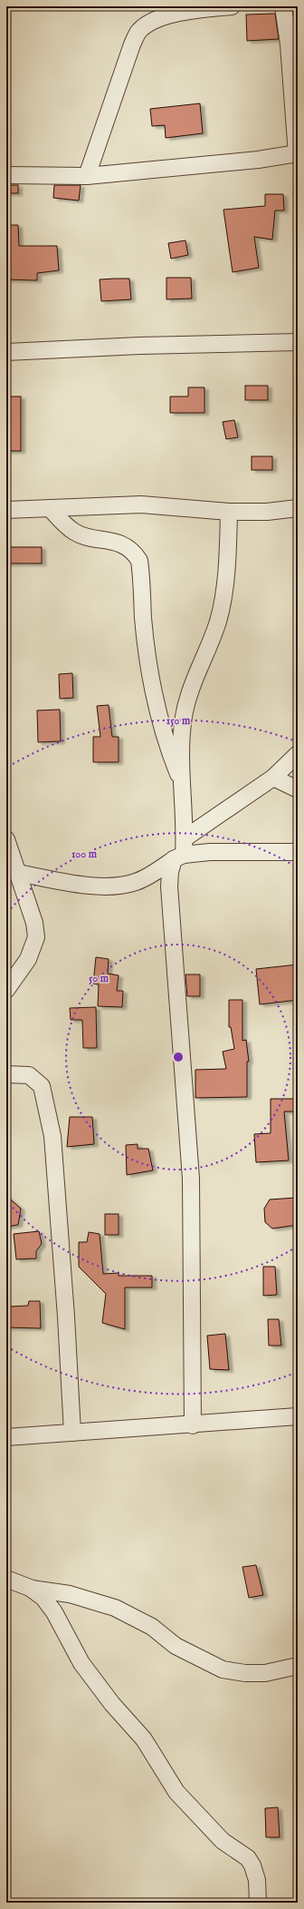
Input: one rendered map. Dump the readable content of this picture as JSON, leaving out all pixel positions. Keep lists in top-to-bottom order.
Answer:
{
  "rings": ["150 m", "100 m", "50 m"]
}
